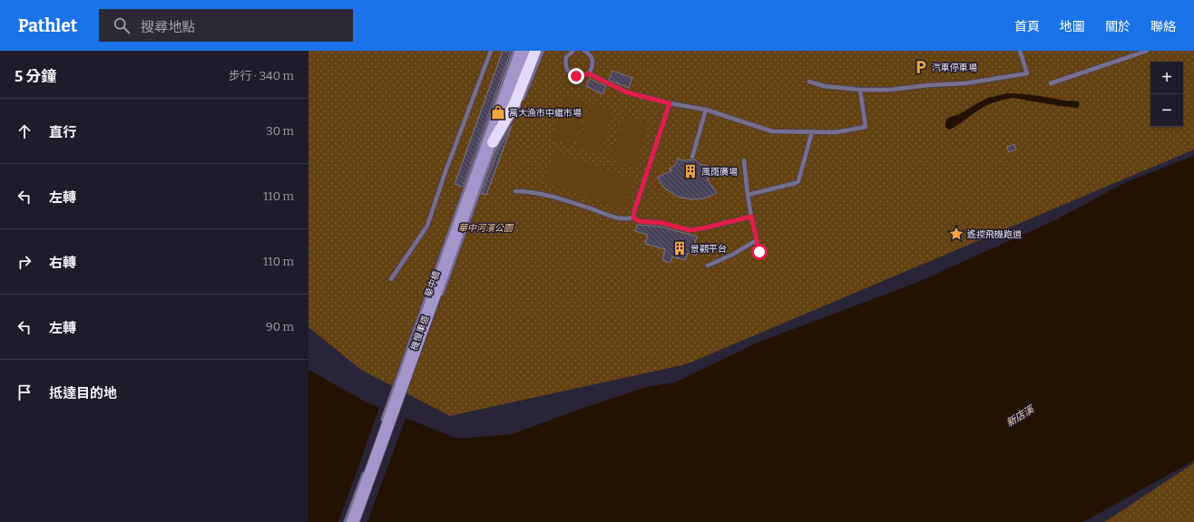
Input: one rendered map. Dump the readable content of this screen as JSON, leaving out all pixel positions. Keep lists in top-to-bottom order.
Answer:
{
  "streets": {
    "main road": ["華中橋"],
    "lane": ["機慢車道"]
  },
  "water": ["新店溪"],
  "parks": ["華中河濱公園"],
  "places": {
    "parking": ["汽車停車場"],
    "shop": ["萬大漁市中繼市場"],
    "building": ["風雨廣場", "景觀平台"],
    "place": ["遙控飛機跑道"]
  },
  "page": {
    "header": "Pathlet",
    "search": "搜尋地點",
    "nav": [
      "首頁",
      "地圖",
      "關於",
      "聯絡"
    ],
    "heading": ["5 分鐘", "步行 · 340 m"],
    "map_buttons": ["+", "−"],
    "list": [
      ["直行", "30 m"],
      ["左轉", "110 m"],
      ["右轉", "110 m"],
      ["左轉", "90 m"],
      "抵達目的地"
    ]
  }
}
